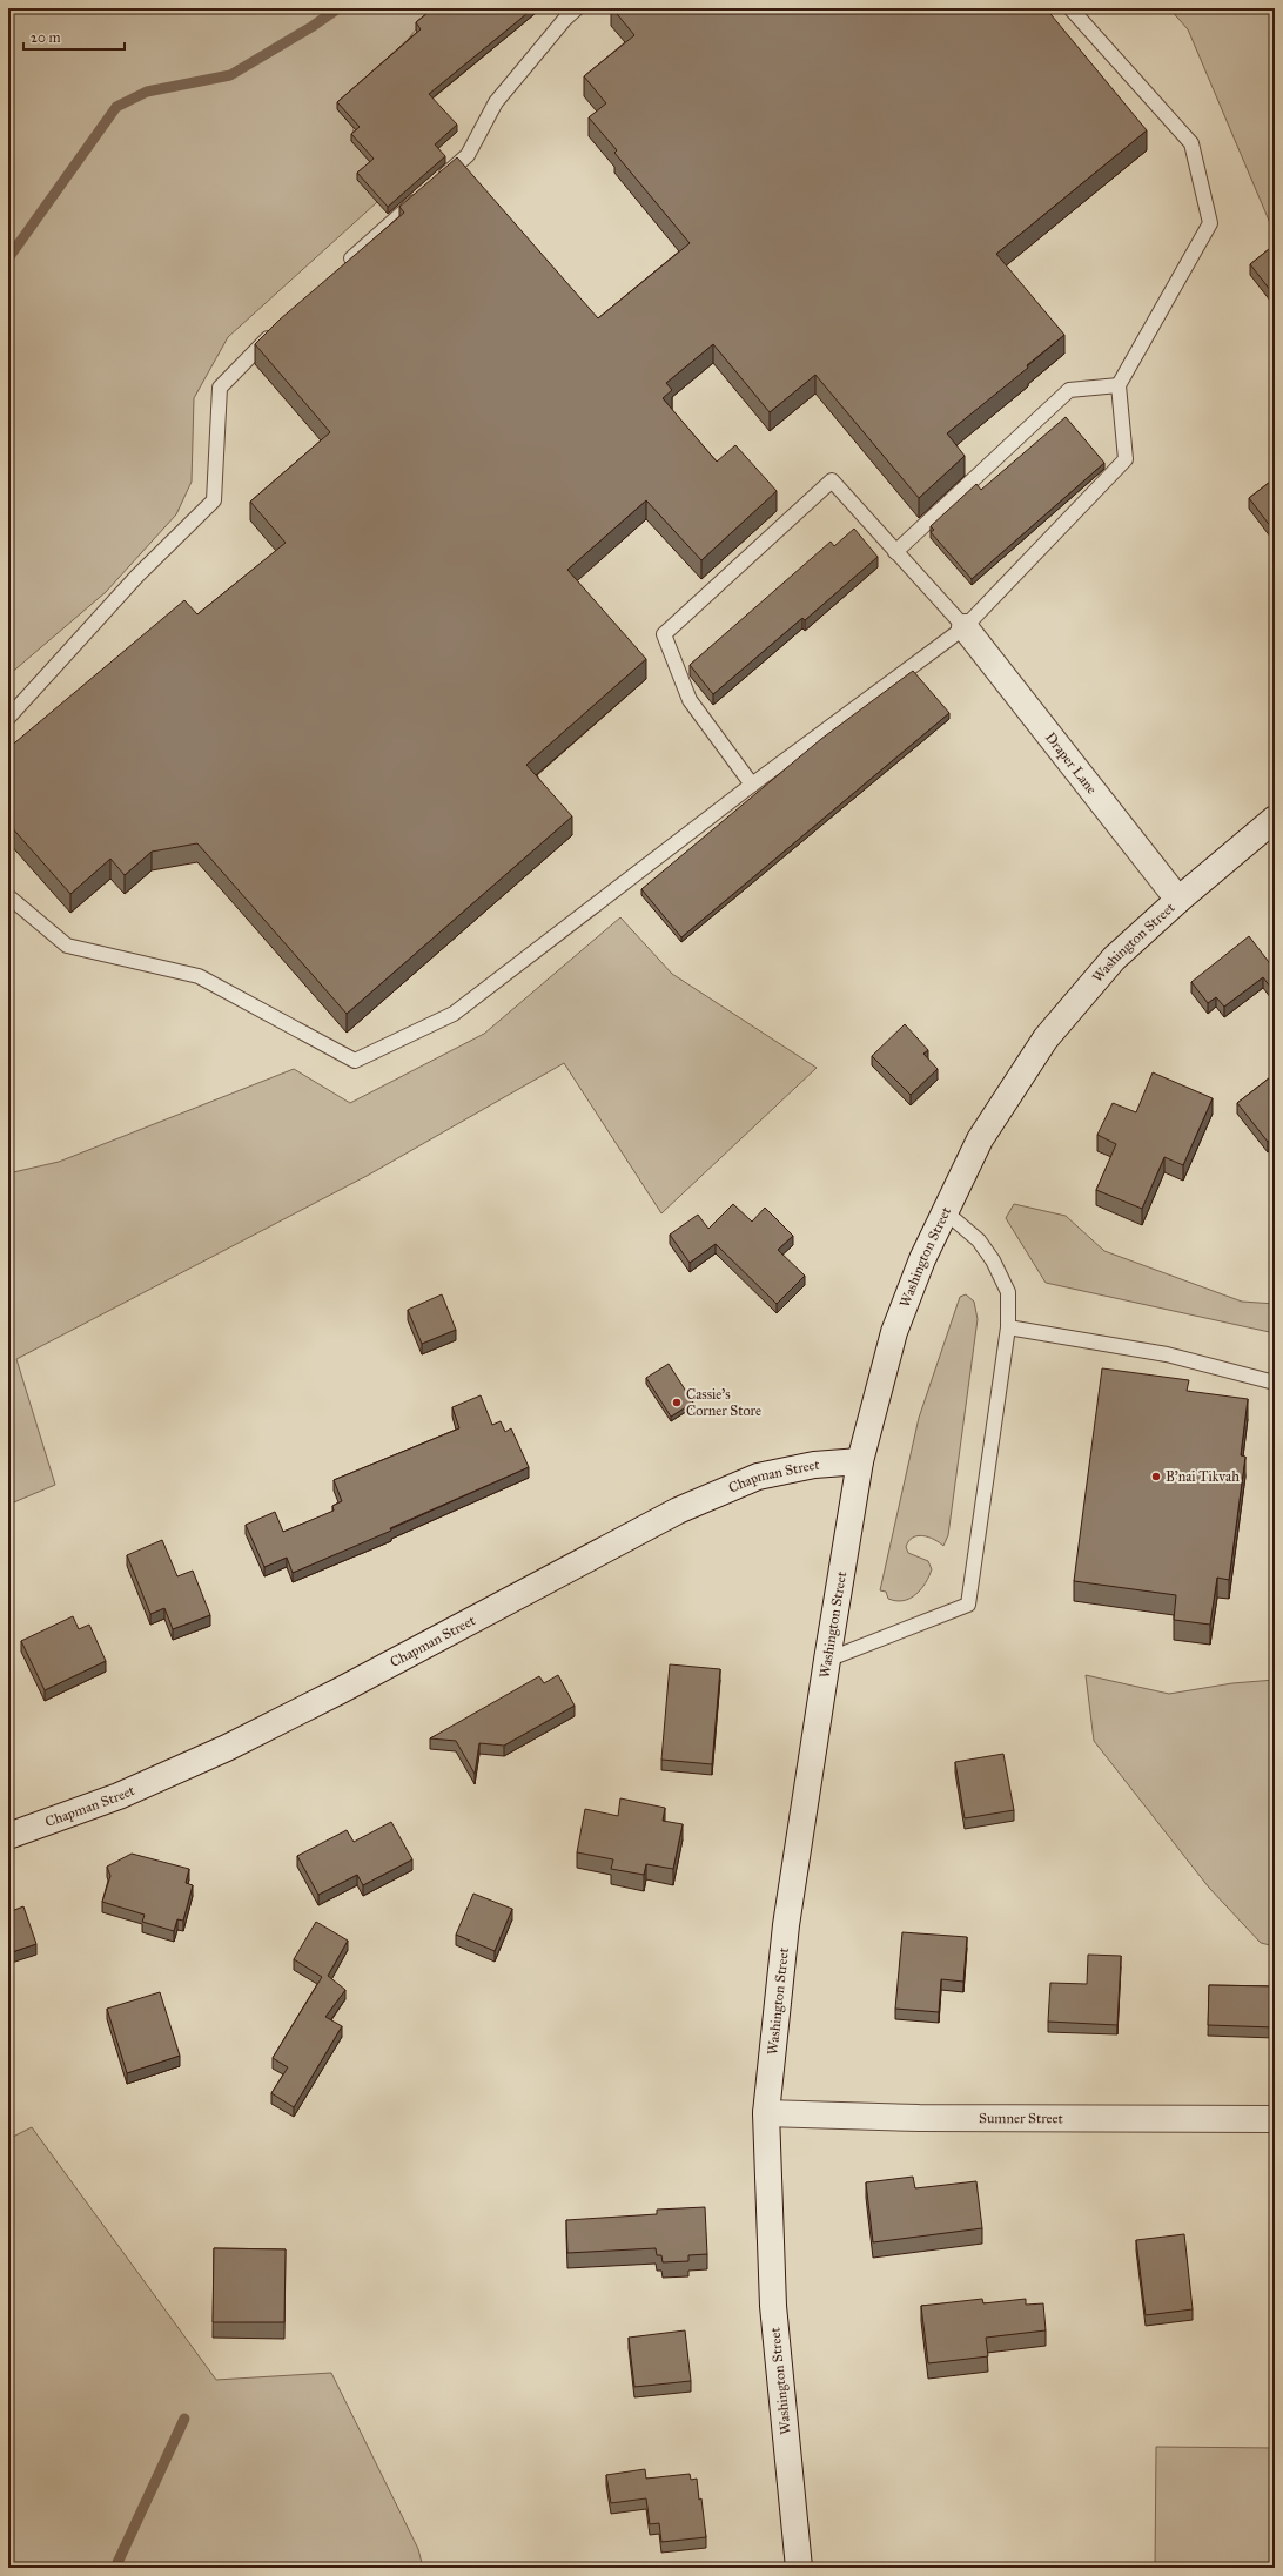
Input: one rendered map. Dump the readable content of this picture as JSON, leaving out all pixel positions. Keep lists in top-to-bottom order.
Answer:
{
  "streets": {
    "main road": [
      "Draper Lane",
      "Washington Street",
      "Chapman Street",
      "Sumner Street"
    ]
  },
  "crossings": [
    ["Draper Lane", "Washington Street"],
    ["Washington Street", "Chapman Street"],
    ["Washington Street", "Sumner Street"]
  ],
  "places": ["Cassie's Corner Store", "B'nai Tikvah"],
  "scale_bar": "20 m"
}
